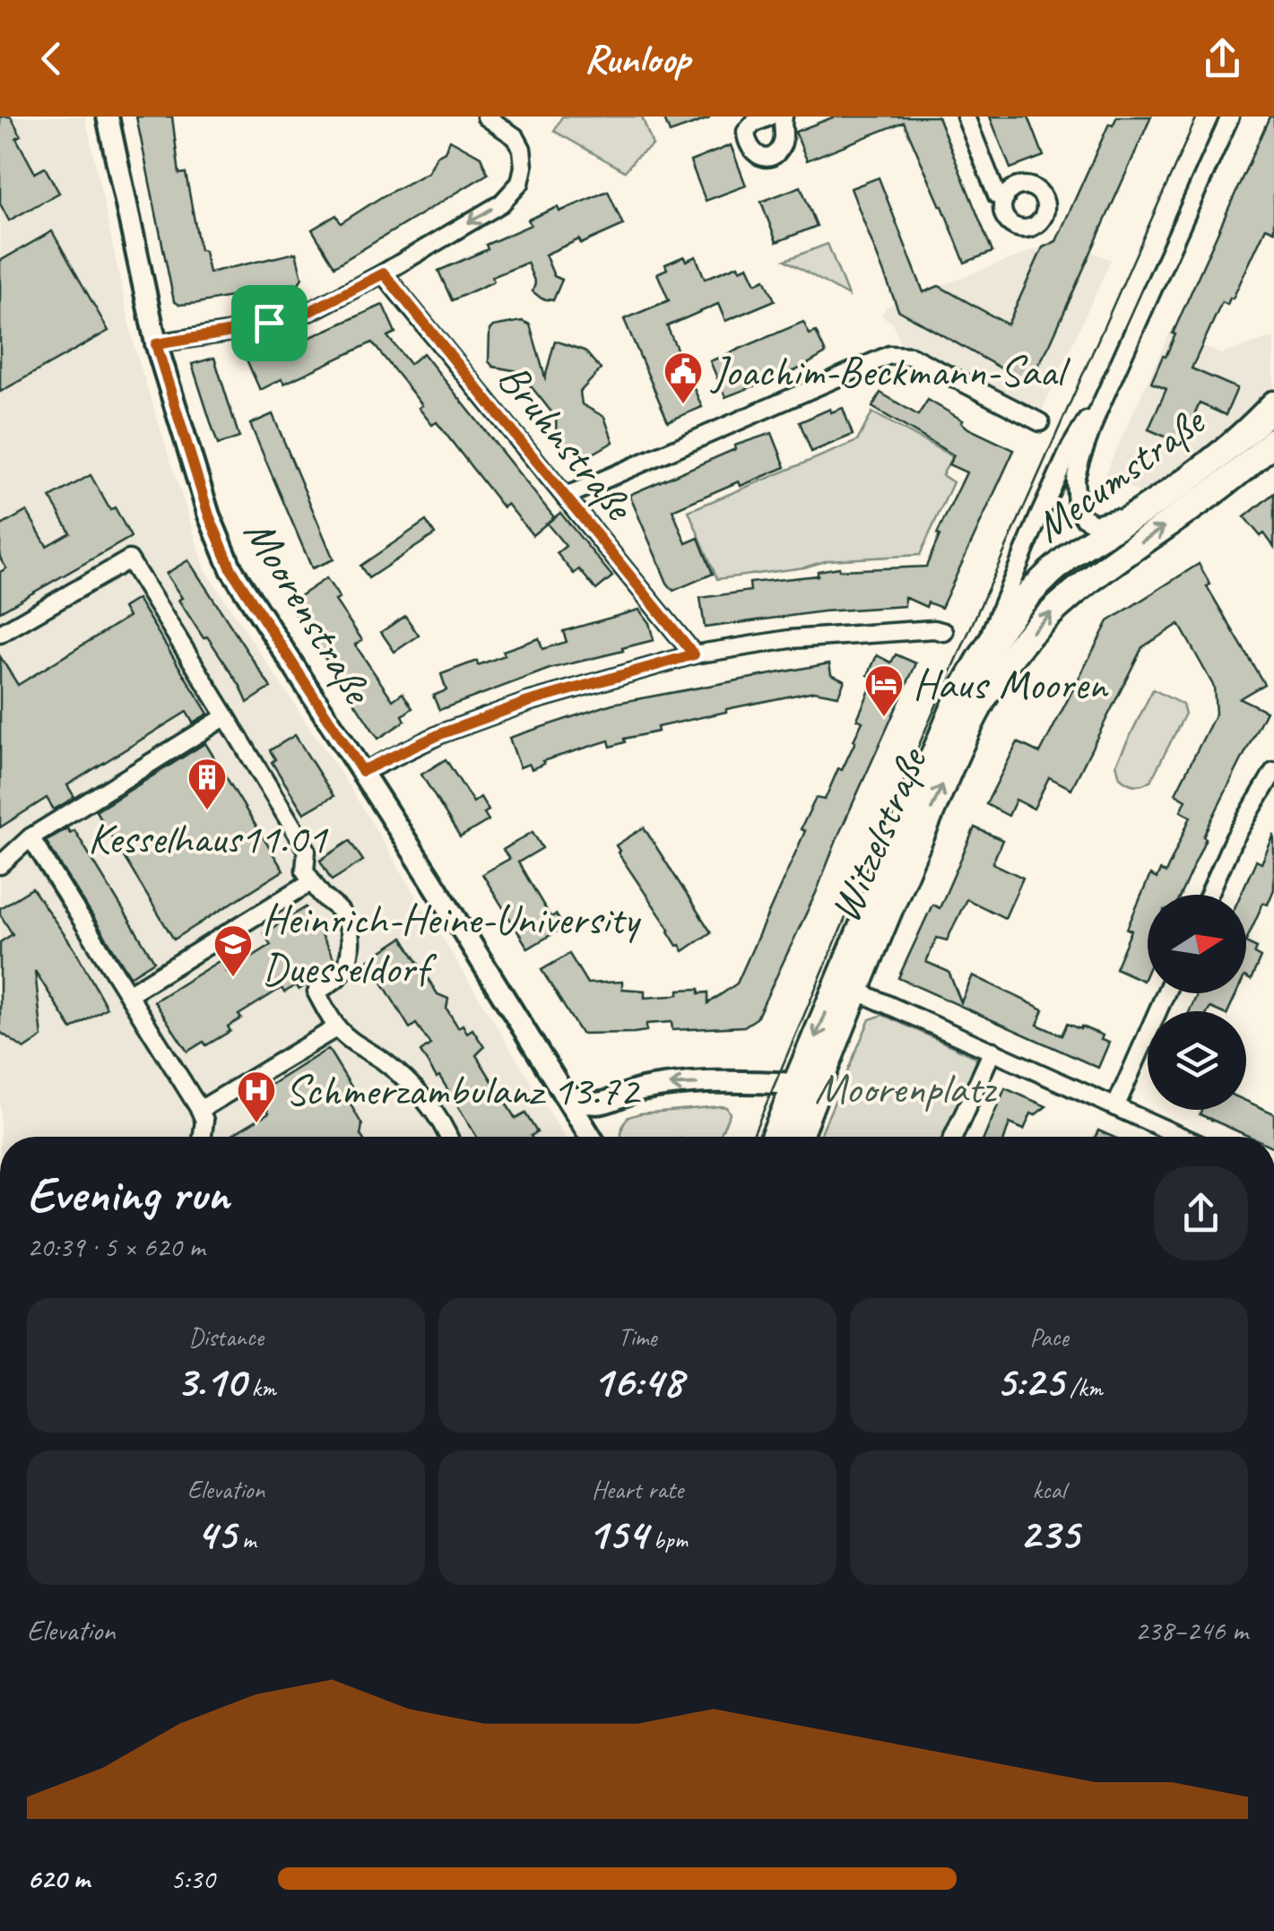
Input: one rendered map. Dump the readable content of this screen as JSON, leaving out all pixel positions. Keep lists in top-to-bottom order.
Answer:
{
  "streets": {
    "main road": ["Mecumstraße", "Witzelstraße"],
    "street": ["Bruhnstraße", "Moorenstraße"]
  },
  "crossings": [
    ["Mecumstraße", "Witzelstraße"]
  ],
  "parks": ["Moorenplatz"],
  "places": {
    "public building": ["Joachim-Beckmann-Saal"],
    "hotel": ["Haus Mooren"],
    "building": ["Kesselhaus11.01"],
    "school or university": ["Heinrich-Heine-University Duesseldorf"],
    "hospital": ["Schmerzambulanz 13.72"]
  },
  "north": "right",
  "page": {
    "header": "Runloop",
    "heading": ["Evening run", "20:39 · 5 × 620 m"],
    "stats": [
      ["Distance", "3.10 km"],
      ["Time", "16:48"],
      ["Pace", "5:25 /km"],
      ["Elevation", "45 m"],
      ["Heart rate", "154 bpm"],
      ["kcal", "235"]
    ],
    "chart": ["Elevation", "238–246 m"],
    "list": [
      {
        "name": "620 m",
        "note": "5:30"
      }
    ]
  }
}
